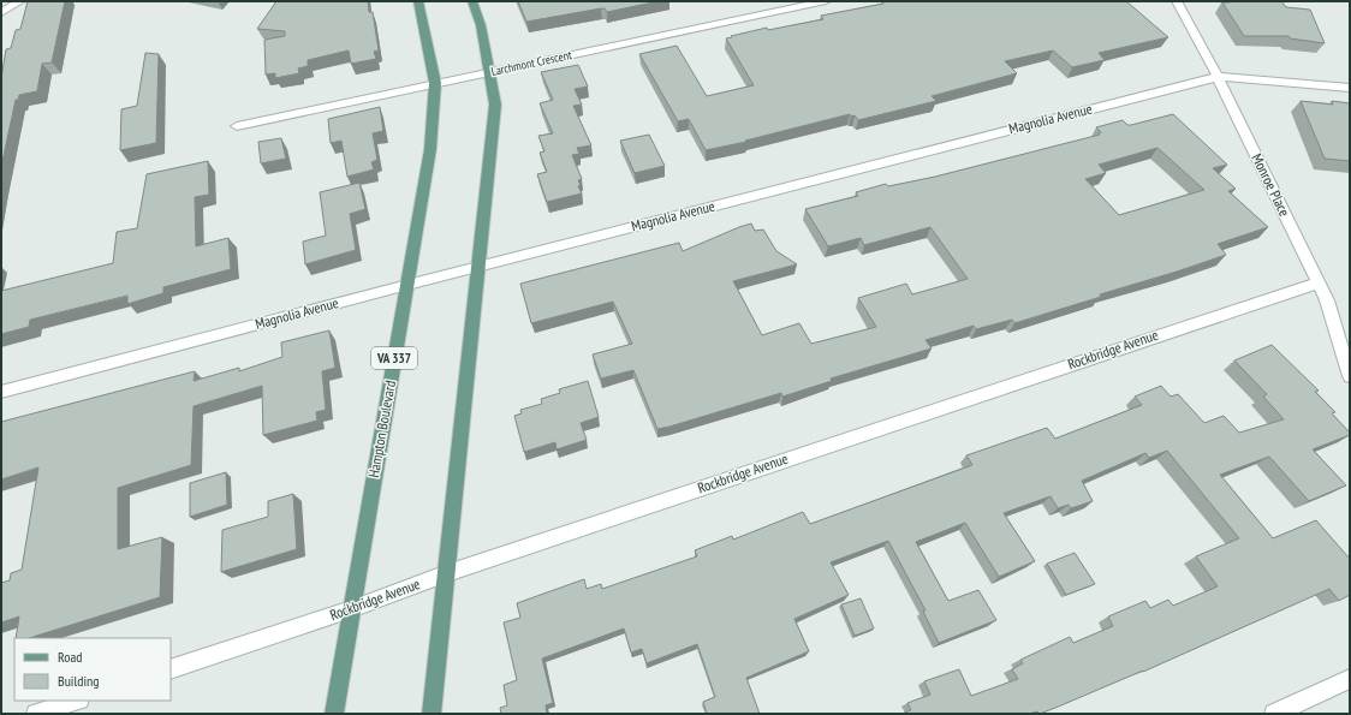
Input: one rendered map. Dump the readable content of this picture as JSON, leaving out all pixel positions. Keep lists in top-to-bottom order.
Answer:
{
  "streets": {
    "main road": ["VA 337", "Hampton Boulevard"],
    "street": [
      "Larchmont Crescent",
      "Magnolia Avenue",
      "Monroe Place",
      "Rockbridge Avenue"
    ]
  },
  "crossings": [
    ["Larchmont Crescent", "Hampton Boulevard"],
    ["Magnolia Avenue", "Monroe Place"],
    ["Magnolia Avenue", "Hampton Boulevard"],
    ["Monroe Place", "Rockbridge Avenue"],
    ["Rockbridge Avenue", "Hampton Boulevard"]
  ],
  "legend": ["Road", "Building"]
}
